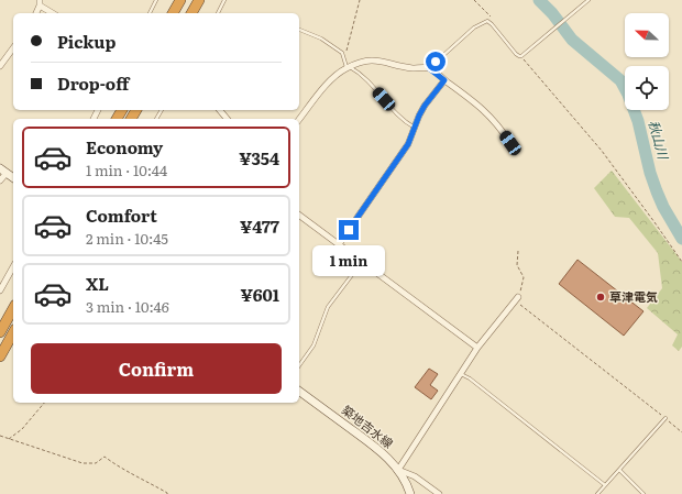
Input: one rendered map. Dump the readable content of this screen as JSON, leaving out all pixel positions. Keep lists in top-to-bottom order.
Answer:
{
  "streets": {
    "main road": ["築地吉水線"]
  },
  "water": ["秋山川"],
  "places": ["草津電気"],
  "north": "left",
  "page": {
    "banner": ["Pickup", "Drop-off"],
    "list": [
      {
        "name": "Economy",
        "note": "1 min · 10:44",
        "value": "¥354"
      },
      {
        "name": "Comfort",
        "note": "2 min · 10:45",
        "value": "¥477"
      },
      {
        "name": "XL",
        "note": "3 min · 10:46",
        "value": "¥601"
      }
    ],
    "bubble": "1 min",
    "buttons": "Confirm"
  }
}
